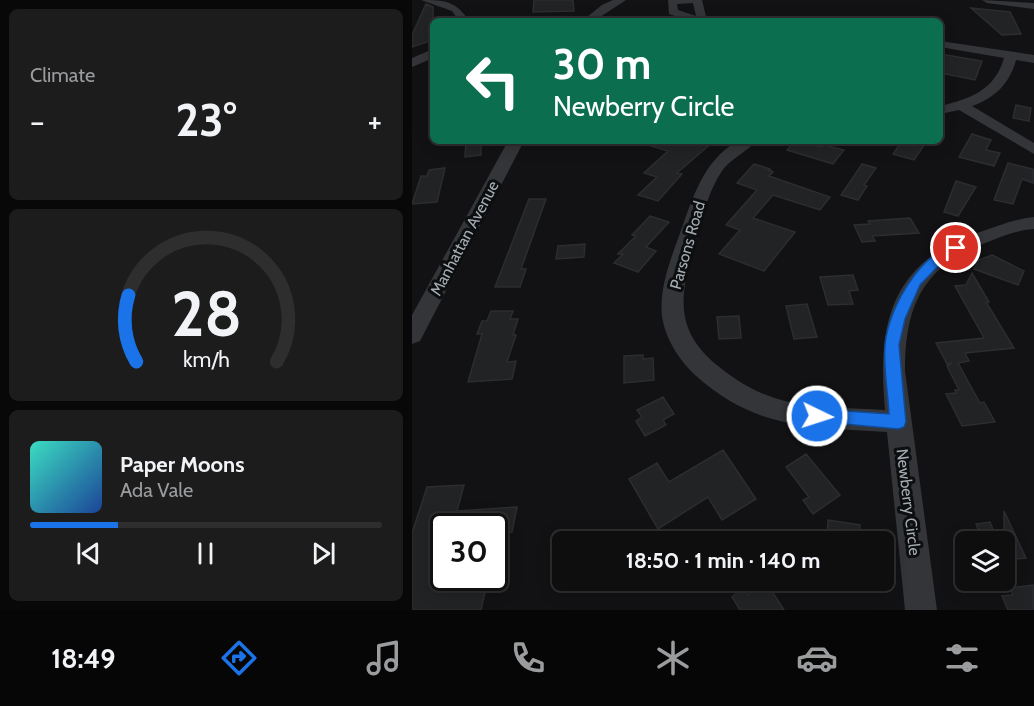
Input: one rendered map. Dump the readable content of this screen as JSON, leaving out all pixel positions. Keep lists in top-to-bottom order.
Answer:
{
  "streets": {
    "street": ["Manhattan Avenue", "Parsons Road", "Newberry Circle"]
  },
  "crossings": [
    ["Parsons Road", "Newberry Circle"]
  ],
  "page": {
    "tile": "Climate",
    "turn": ["30 m", "Newberry Circle"],
    "heat": ["−", "23°", "+"],
    "song": ["Paper Moons", "Ada Vale"],
    "limit": "30",
    "trip": "18:50 · 1 min · 140 m",
    "tabs": "18:49",
    "gauge": ["28", "km/h"]
  }
}
